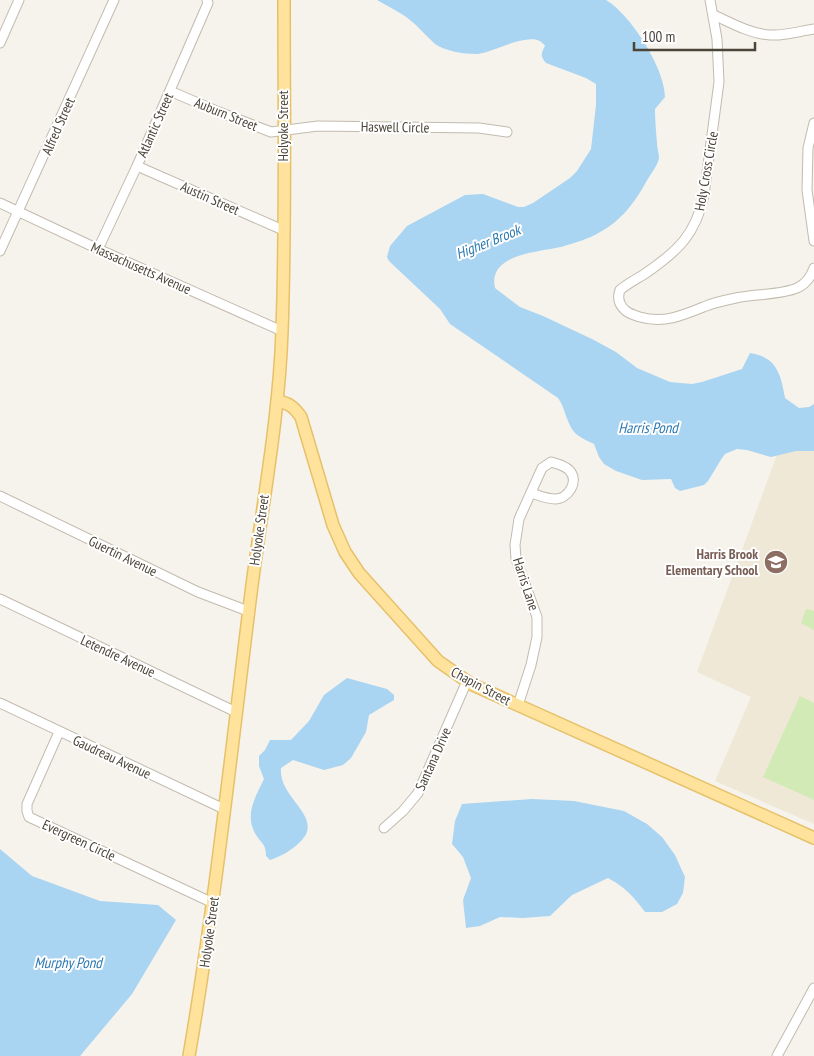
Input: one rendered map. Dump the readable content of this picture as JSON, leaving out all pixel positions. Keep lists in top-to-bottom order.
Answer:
{
  "streets": {
    "main road": ["Holyoke Street", "Chapin Street"],
    "street": [
      "Auburn Street",
      "Atlantic Street",
      "Alfred Street",
      "Haswell Circle",
      "Holy Cross Circle",
      "Austin Street",
      "Massachusetts Avenue",
      "Guertin Avenue",
      "Harris Lane",
      "Letendre Avenue",
      "Gaudreau Avenue",
      "Santana Drive",
      "Evergreen Circle"
    ]
  },
  "crossings": [
    ["Auburn Street", "Atlantic Street"],
    ["Auburn Street", "Holyoke Street"],
    ["Auburn Street", "Haswell Circle"],
    ["Atlantic Street", "Austin Street"],
    ["Atlantic Street", "Massachusetts Avenue"],
    ["Alfred Street", "Massachusetts Avenue"],
    ["Holyoke Street", "Haswell Circle"],
    ["Holyoke Street", "Austin Street"],
    ["Holyoke Street", "Massachusetts Avenue"],
    ["Holyoke Street", "Guertin Avenue"],
    ["Holyoke Street", "Letendre Avenue"],
    ["Holyoke Street", "Chapin Street"],
    ["Holyoke Street", "Gaudreau Avenue"],
    ["Holyoke Street", "Evergreen Circle"],
    ["Harris Lane", "Chapin Street"],
    ["Chapin Street", "Santana Drive"],
    ["Gaudreau Avenue", "Evergreen Circle"]
  ],
  "water": ["Higher Brook", "Harris Pond", "Murphy Pond"],
  "places": {
    "school or university": ["Harris Brook Elementary School"]
  },
  "scale_bar": "100 m"
}
